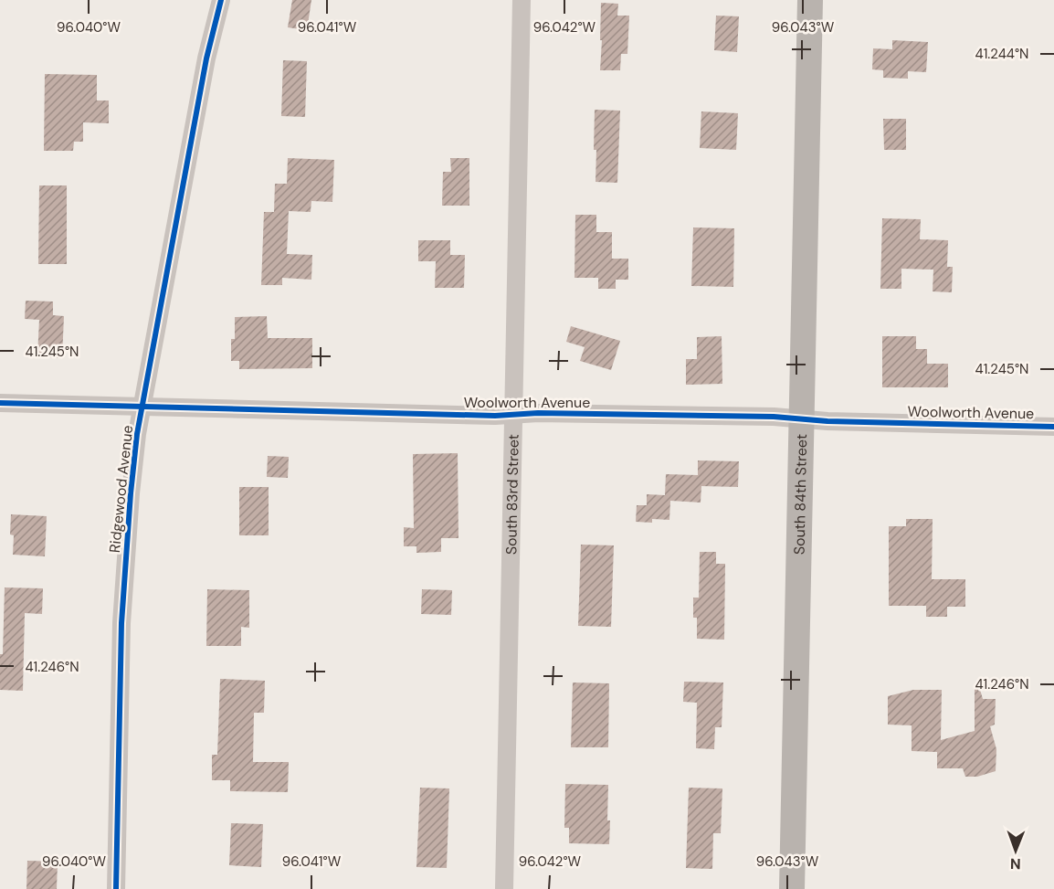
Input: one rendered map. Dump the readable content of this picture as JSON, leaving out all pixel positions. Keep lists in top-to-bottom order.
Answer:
{
  "streets": {
    "main road": ["South 84th Street"],
    "street": ["Woolworth Avenue", "Ridgewood Avenue", "South 83rd Street"]
  },
  "crossings": [
    ["Woolworth Avenue", "Ridgewood Avenue"],
    ["Woolworth Avenue", "South 83rd Street"],
    ["Woolworth Avenue", "South 84th Street"]
  ],
  "north": "bottom",
  "coordinates": [
    "96.040°W",
    "96.041°W",
    "96.042°W",
    "96.043°W",
    "41.244°N",
    "41.245°N",
    "41.246°N"
  ]
}
